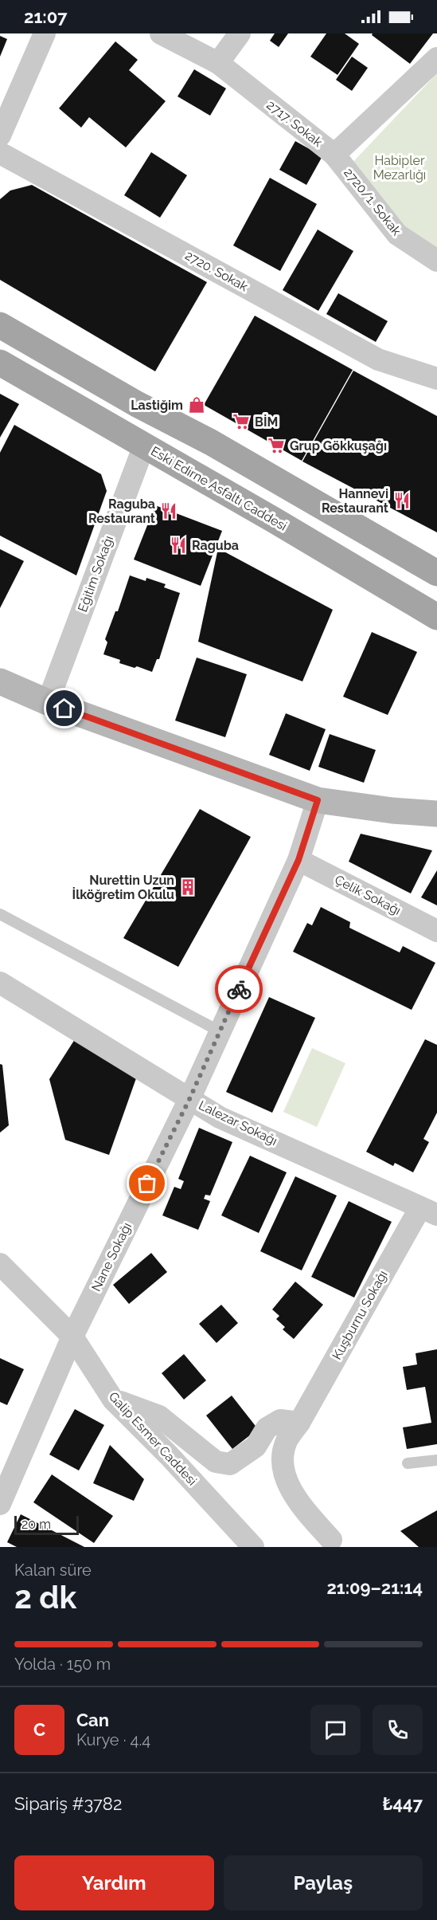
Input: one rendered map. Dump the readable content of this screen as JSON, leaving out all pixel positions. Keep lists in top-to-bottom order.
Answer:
{
  "streets": {
    "main road": ["Eski Edirne Asfaltı Caddesi"],
    "street": [
      "2717. Sokak",
      "2720/1. Sokak",
      "2720. Sokak",
      "Eğitim Sokağı",
      "Çelik Sokağı",
      "Lalezar Sokağı",
      "Nane Sokağı",
      "Kuşburnu Sokağı",
      "Galip Esmer Caddesi"
    ]
  },
  "crossings": [
    ["2717. Sokak", "2720/1. Sokak"],
    ["Eski Edirne Asfaltı Caddesi", "Eğitim Sokağı"],
    ["Çelik Sokağı", "Nane Sokağı"],
    ["Lalezar Sokağı", "Nane Sokağı"],
    ["Lalezar Sokağı", "Kuşburnu Sokağı"],
    ["Nane Sokağı", "Galip Esmer Caddesi"]
  ],
  "parks": ["Habipler Mezarlığı"],
  "places": {
    "shop": ["Lastiğim"],
    "supermarket": ["BİM", "Grup Gökkuşağı"],
    "restaurant": ["Hannevi Restaurant", "Raguba Restaurant", "Raguba"],
    "building": ["Nurettin Uzun İlköğretim Okulu"]
  },
  "scale_bar": "20 m",
  "page": {
    "status": "21:07",
    "scale": "20 m",
    "heading": ["2 dk", "Kalan süre", "21:09–21:14"],
    "panel": [
      "Can",
      "Kurye · 4.4",
      "Sipariş #3782",
      "₺447"
    ],
    "bar": "Yolda · 150 m",
    "round": "C",
    "buttons": ["Yardım", "Paylaş"]
  }
}
